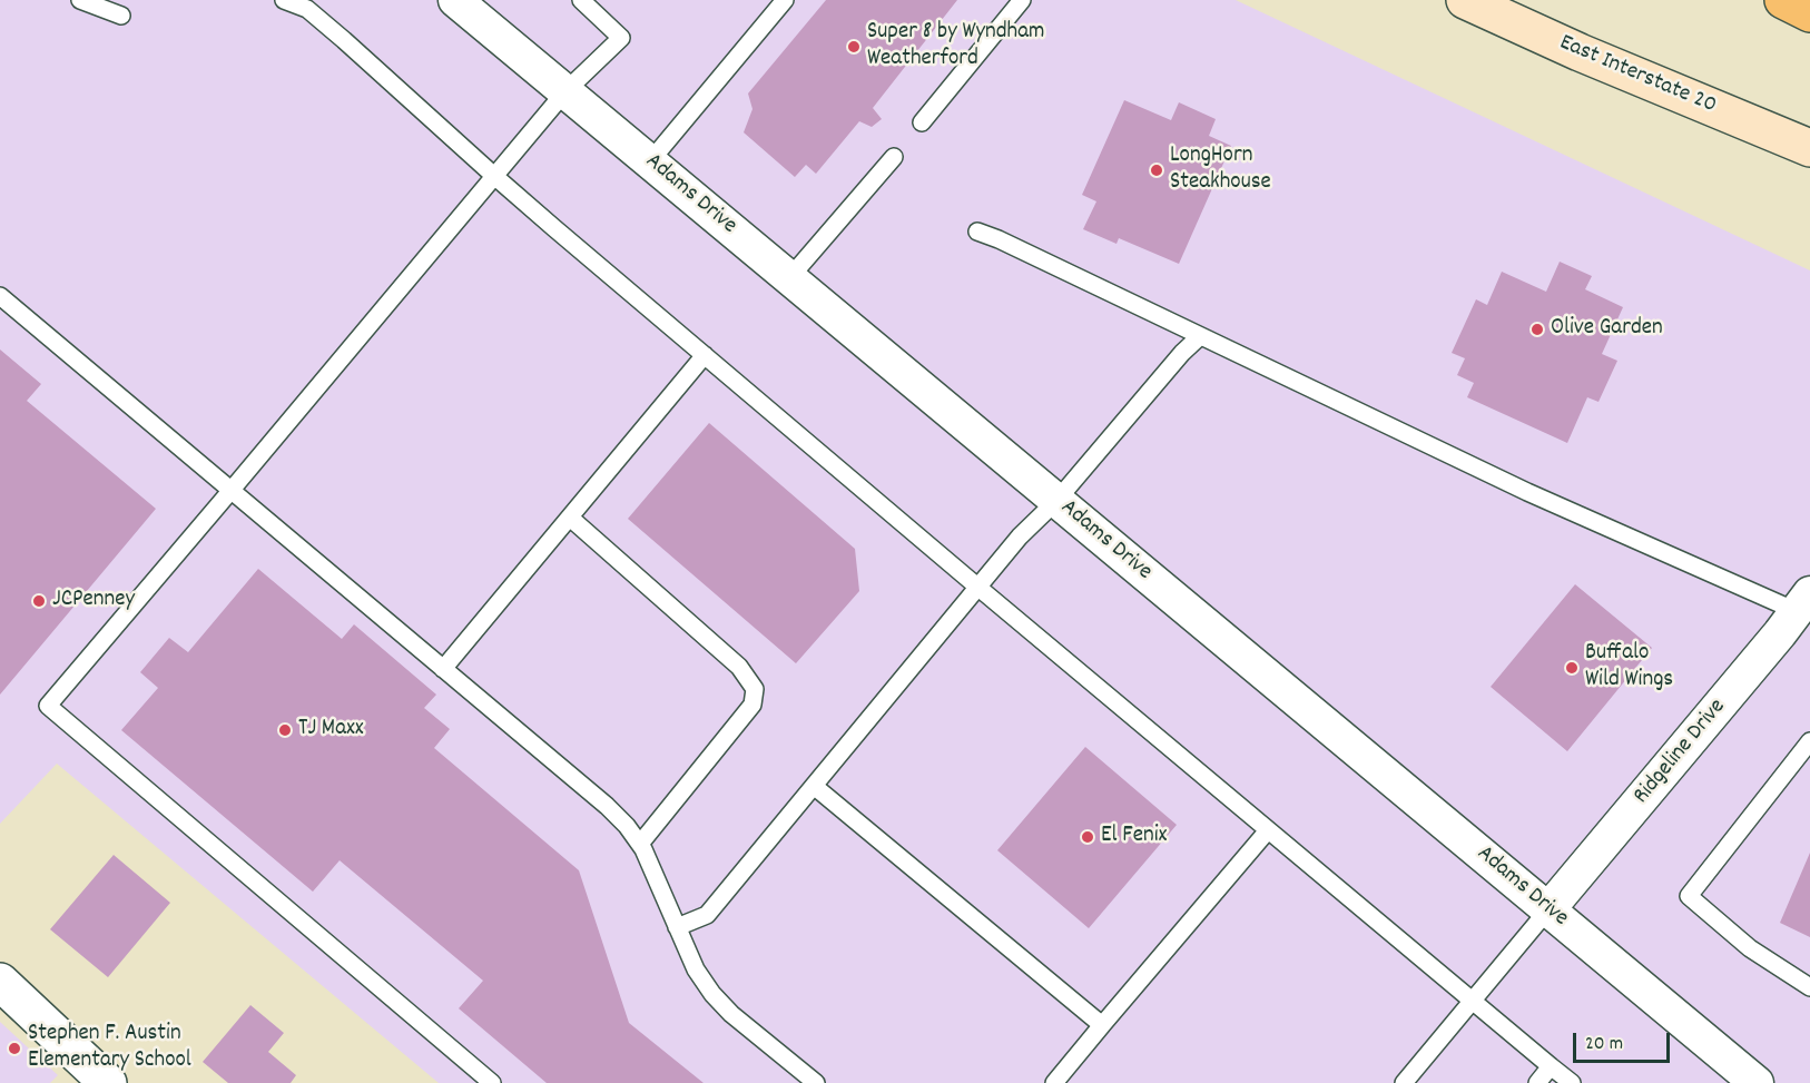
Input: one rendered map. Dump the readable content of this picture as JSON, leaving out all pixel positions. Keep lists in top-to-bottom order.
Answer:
{
  "streets": {
    "main road": ["East Interstate 20"],
    "street": ["Adams Drive", "Ridgeline Drive"]
  },
  "crossings": [
    ["Adams Drive", "Ridgeline Drive"]
  ],
  "places": [
    "Super 8 by Wyndham Weatherford",
    "LongHorn Steakhouse",
    "Olive Garden",
    "JCPenney",
    "Buffalo Wild Wings",
    "TJ Maxx",
    "El Fenix",
    "Stephen F. Austin Elementary School"
  ],
  "scale_bar": "20 m"
}
